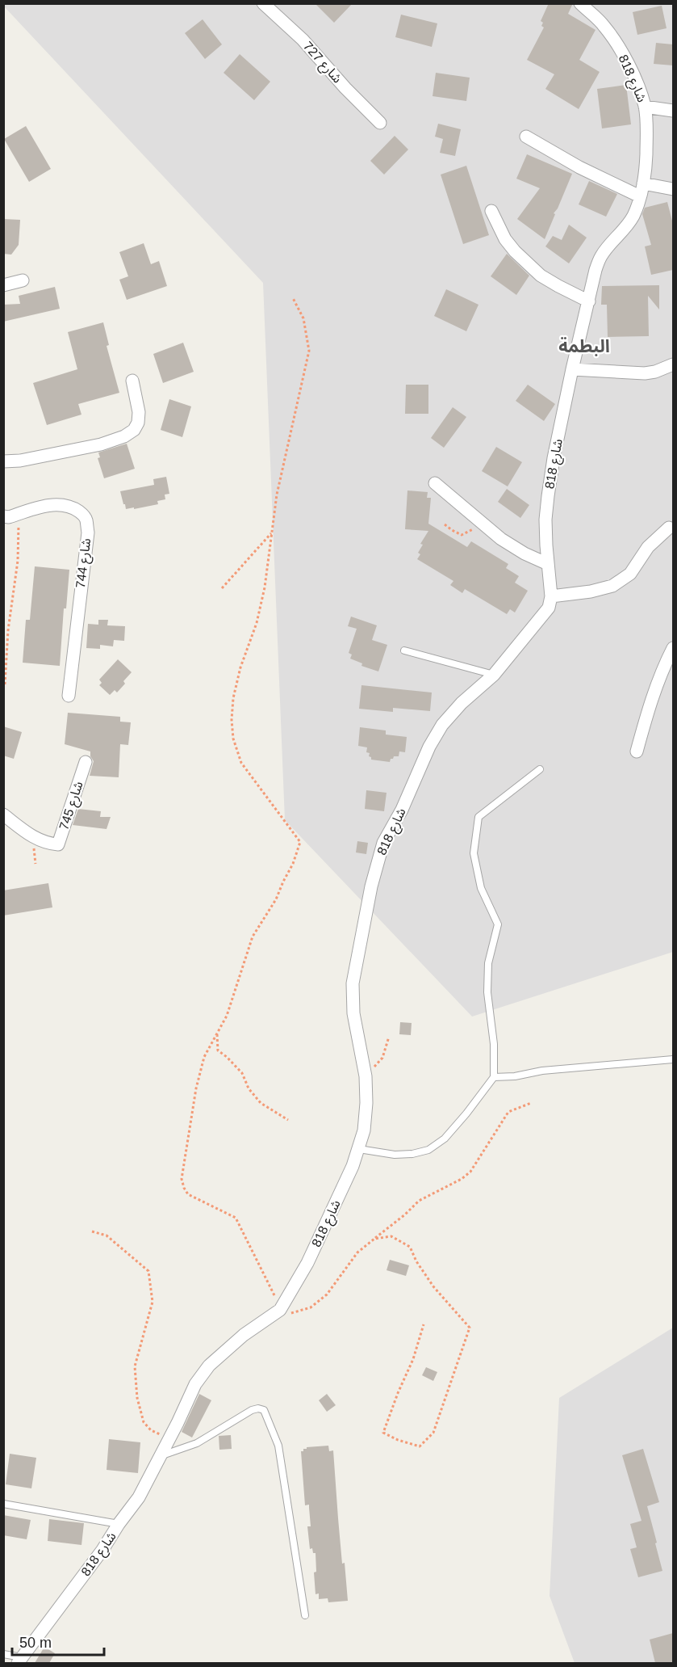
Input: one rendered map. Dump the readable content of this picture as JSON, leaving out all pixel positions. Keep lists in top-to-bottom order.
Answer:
{
  "streets": {
    "street": [
      "شارع 727",
      "شارع 818",
      "شارع 744",
      "شارع 745"
    ]
  },
  "districts": ["البطمة"],
  "scale_bar": "50 m"
}
